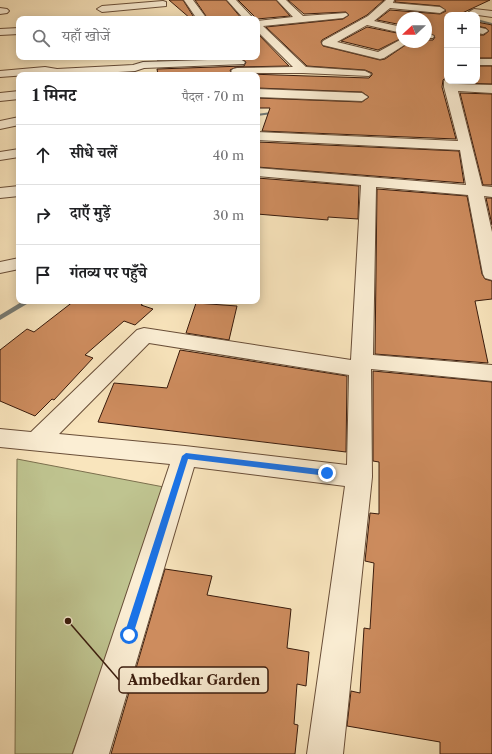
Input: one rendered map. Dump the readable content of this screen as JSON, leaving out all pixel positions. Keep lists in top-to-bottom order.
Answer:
{
  "places": ["Ambedkar Garden"],
  "north": "left",
  "page": {
    "map_buttons": ["+", "−"],
    "search": "यहाँ खोजें",
    "heading": ["1 मिनट", "पैदल · 70 m"],
    "list": [
      ["सीधे चलें", "40 m"],
      ["दाएँ मुड़ें", "30 m"],
      "गंतव्य पर पहुँचे"
    ]
  }
}
